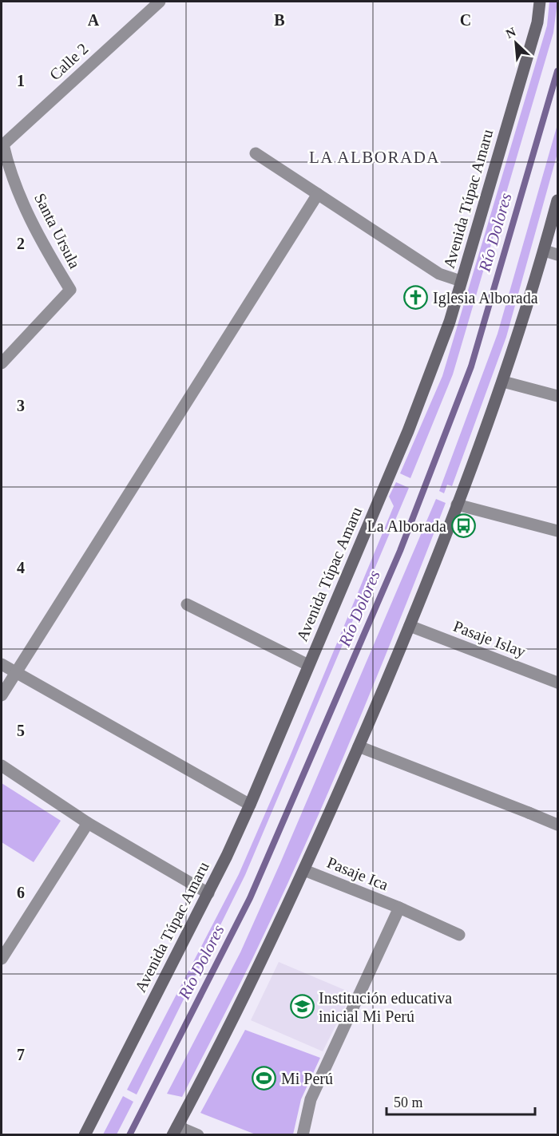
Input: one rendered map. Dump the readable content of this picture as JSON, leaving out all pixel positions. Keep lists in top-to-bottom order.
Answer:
{
  "streets": {
    "street": [
      "Calle 2",
      "Avenida Túpac Amaru",
      "Santa Ursula",
      "Pasaje Islay",
      "Pasaje Ica"
    ]
  },
  "crossings": [
    ["Calle 2", "Santa Ursula"]
  ],
  "districts": ["LA ALBORADA"],
  "water": ["Río Dolores"],
  "places": {
    "church": ["Iglesia Alborada"],
    "bus stop": ["La Alborada"],
    "school or university": ["Institución educativa inicial Mi Perú"],
    "sports": ["Mi Perú"]
  },
  "scale_bar": "50 m",
  "north": "top left",
  "grid": {
    "columns": ["A", "B", "C"],
    "rows": [
      "1",
      "2",
      "3",
      "4",
      "5",
      "6",
      "7"
    ]
  }
}
